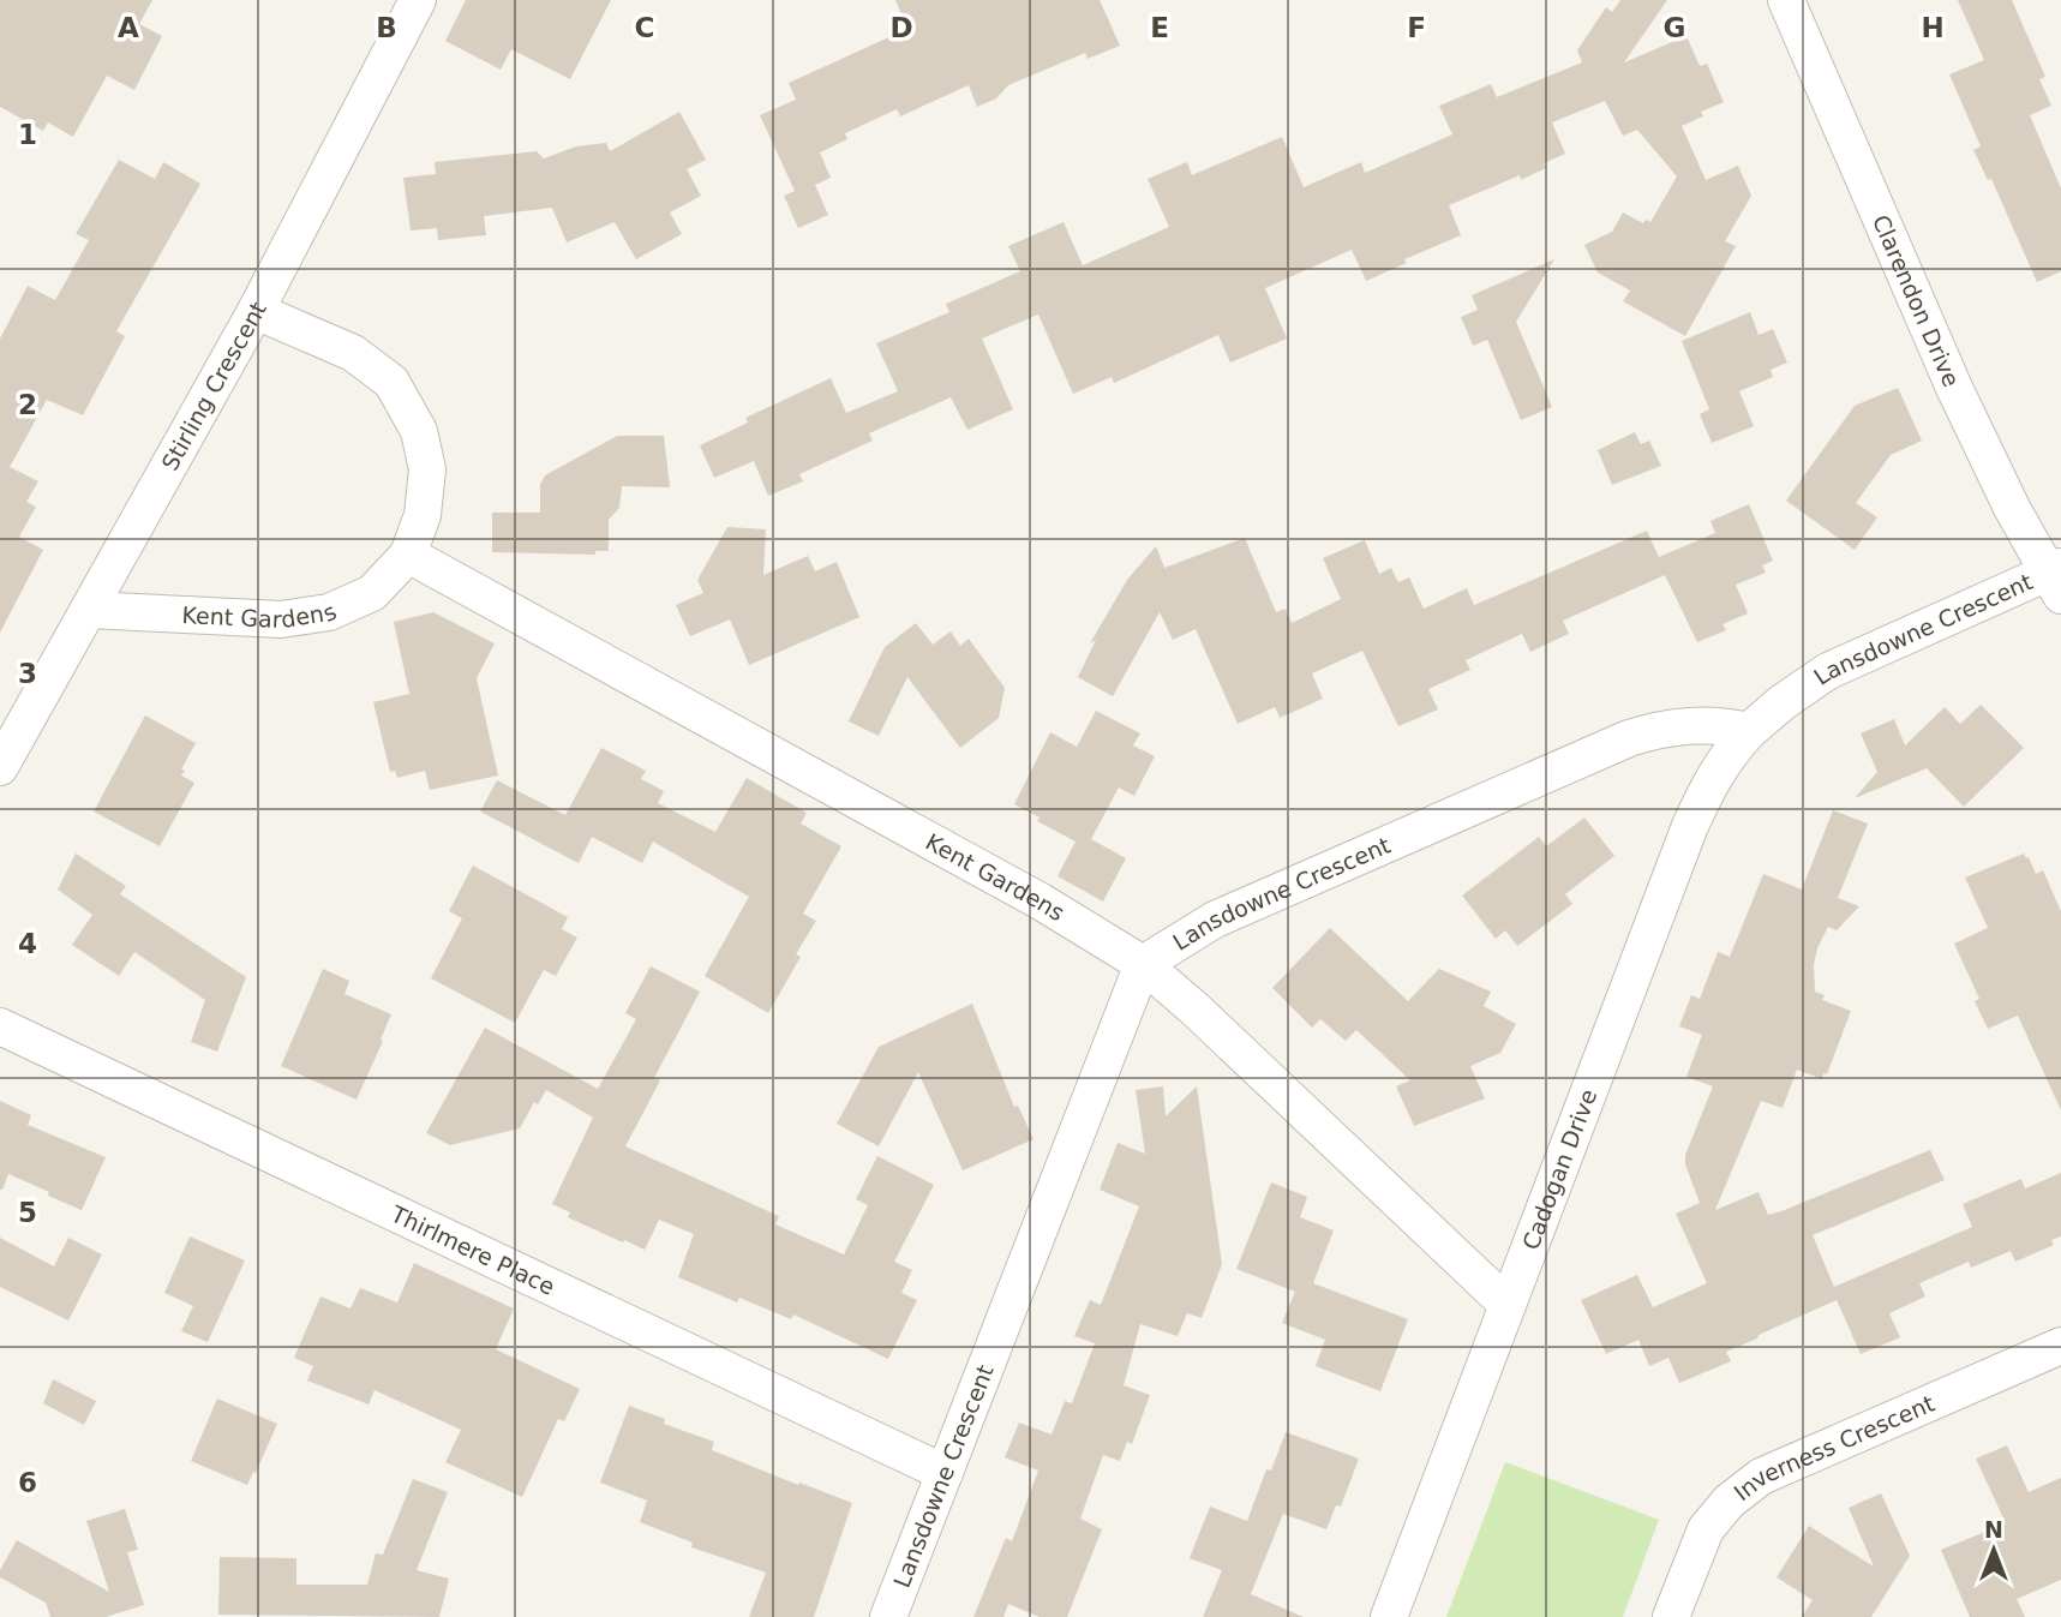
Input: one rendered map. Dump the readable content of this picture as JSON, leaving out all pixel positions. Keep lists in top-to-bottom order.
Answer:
{
  "streets": {
    "street": [
      "Clarendon Drive",
      "Stirling Crescent",
      "Kent Gardens",
      "Lansdowne Crescent",
      "Cadogan Drive",
      "Thirlmere Place",
      "Inverness Crescent"
    ]
  },
  "crossings": [
    ["Clarendon Drive", "Lansdowne Crescent"],
    ["Stirling Crescent", "Kent Gardens"],
    ["Kent Gardens", "Lansdowne Crescent"],
    ["Kent Gardens", "Cadogan Drive"],
    ["Lansdowne Crescent", "Cadogan Drive"],
    ["Lansdowne Crescent", "Thirlmere Place"]
  ],
  "north": "top",
  "grid": {
    "columns": [
      "A",
      "B",
      "C",
      "D",
      "E",
      "F",
      "G",
      "H"
    ],
    "rows": [
      "1",
      "2",
      "3",
      "4",
      "5",
      "6"
    ]
  }
}
